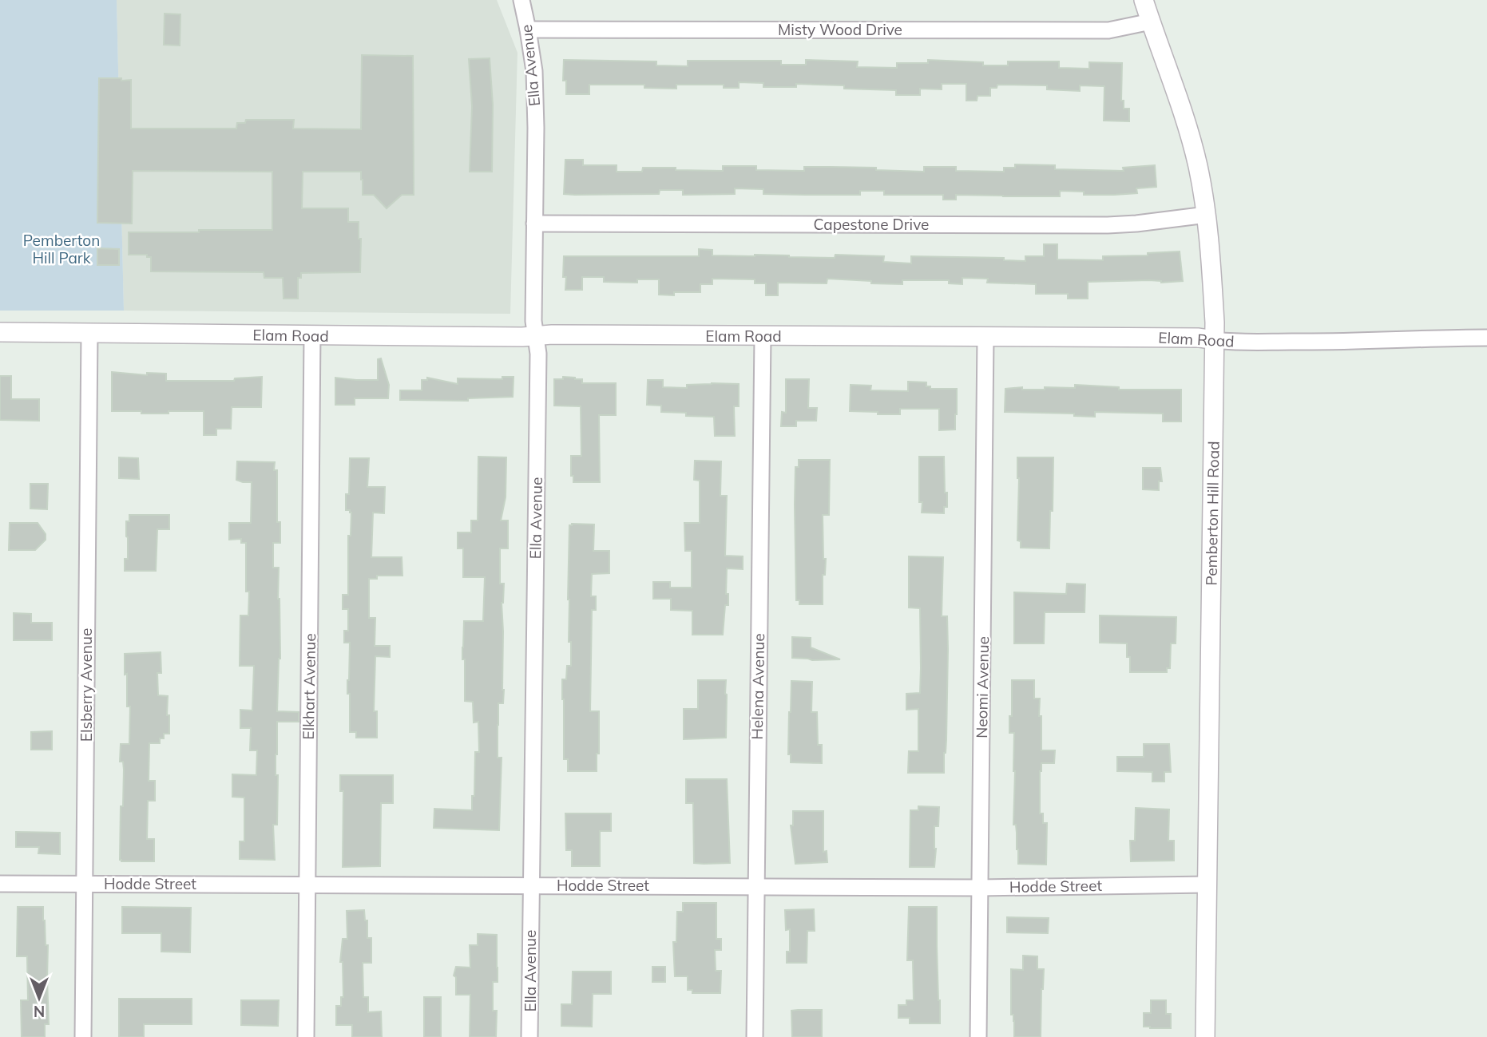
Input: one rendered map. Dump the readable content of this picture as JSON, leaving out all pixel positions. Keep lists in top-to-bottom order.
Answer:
{
  "streets": {
    "street": [
      "Misty Wood Drive",
      "Ella Avenue",
      "Capestone Drive",
      "Elam Road",
      "Pemberton Hill Road",
      "Elsberry Avenue",
      "Elkhart Avenue",
      "Helena Avenue",
      "Neomi Avenue",
      "Hodde Street"
    ]
  },
  "crossings": [
    ["Misty Wood Drive", "Ella Avenue"],
    ["Misty Wood Drive", "Pemberton Hill Road"],
    ["Ella Avenue", "Capestone Drive"],
    ["Ella Avenue", "Elam Road"],
    ["Ella Avenue", "Hodde Street"],
    ["Capestone Drive", "Pemberton Hill Road"],
    ["Elam Road", "Pemberton Hill Road"],
    ["Elam Road", "Elsberry Avenue"],
    ["Elam Road", "Elkhart Avenue"],
    ["Elam Road", "Helena Avenue"],
    ["Elam Road", "Neomi Avenue"],
    ["Pemberton Hill Road", "Hodde Street"],
    ["Elsberry Avenue", "Hodde Street"],
    ["Elkhart Avenue", "Hodde Street"],
    ["Helena Avenue", "Hodde Street"],
    ["Neomi Avenue", "Hodde Street"]
  ],
  "parks": ["Pemberton Hill Park"],
  "north": "bottom"
}
